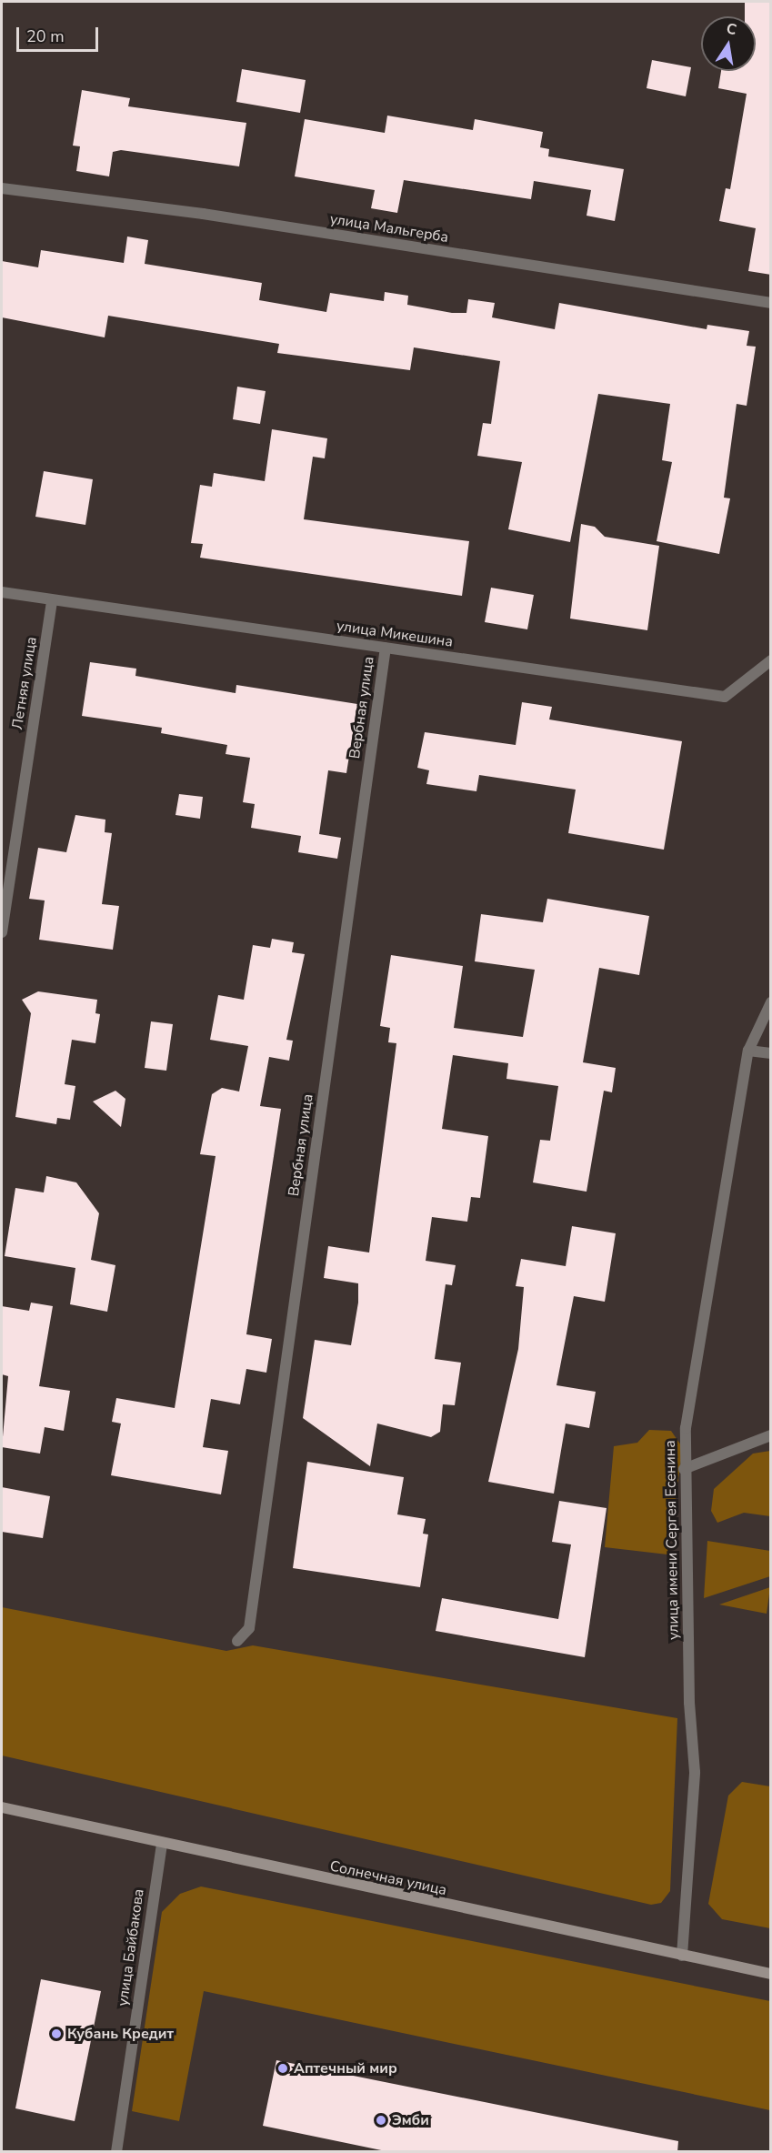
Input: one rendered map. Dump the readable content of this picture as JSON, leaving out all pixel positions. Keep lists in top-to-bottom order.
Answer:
{
  "streets": {
    "main road": ["Солнечная улица"],
    "street": [
      "улица Мальгерба",
      "улица Микешина",
      "Летняя улица",
      "Вербная улица",
      "улица имени Сергея Есенина",
      "улица Байбакова"
    ]
  },
  "crossings": [
    ["улица Микешина", "Летняя улица"],
    ["улица Микешина", "Вербная улица"],
    ["улица имени Сергея Есенина", "Солнечная улица"],
    ["Солнечная улица", "улица Байбакова"]
  ],
  "places": ["Кубань Кредит", "Аптечный мир", "Эмби"],
  "scale_bar": "20 m",
  "north": "top"
}
